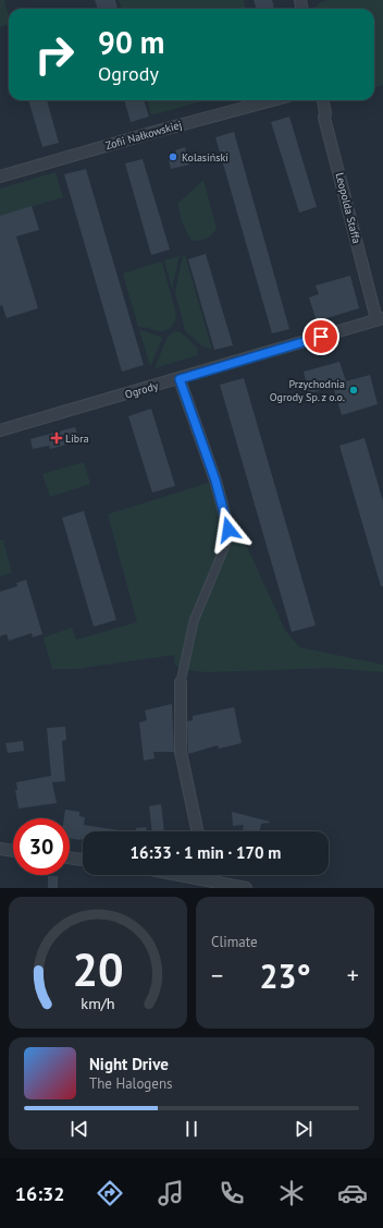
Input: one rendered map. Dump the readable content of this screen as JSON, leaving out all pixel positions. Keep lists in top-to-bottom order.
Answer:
{
  "streets": {
    "street": ["Zofii Nałkowskiej", "Leopolda Staffa", "Ogrody"]
  },
  "crossings": [
    ["Leopolda Staffa", "Ogrody"]
  ],
  "places": {
    "other": ["Kolasiński", "Przychodnia Ogrody Sp. z o.o."],
    "health": ["Libra"]
  },
  "page": {
    "turn": ["90 m", "Ogrody"],
    "limit": "30",
    "trip": "16:33 · 1 min · 170 m",
    "tile": "Climate",
    "heat": ["−", "23°", "+"],
    "song": ["Night Drive", "The Halogens"],
    "tabs": "16:32",
    "gauge": ["20", "km/h"]
  }
}
